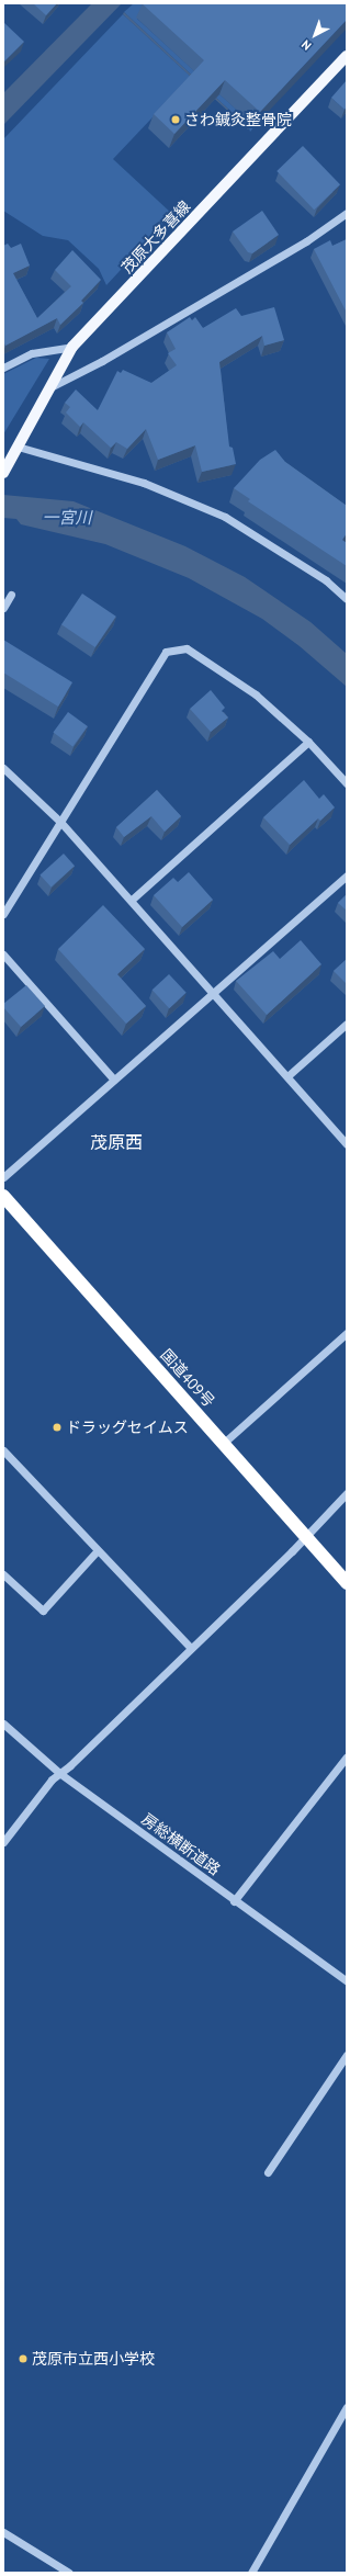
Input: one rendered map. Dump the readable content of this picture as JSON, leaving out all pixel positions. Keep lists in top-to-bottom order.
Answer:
{
  "streets": {
    "highway": ["国道409号"],
    "main road": ["茂原大多喜線"],
    "street": ["房総横断道路"]
  },
  "districts": ["茂原西"],
  "water": ["一宮川"],
  "places": ["さわ鍼灸整骨院", "ドラッグセイムス", "茂原市立西小学校"],
  "north": "bottom left"
}
